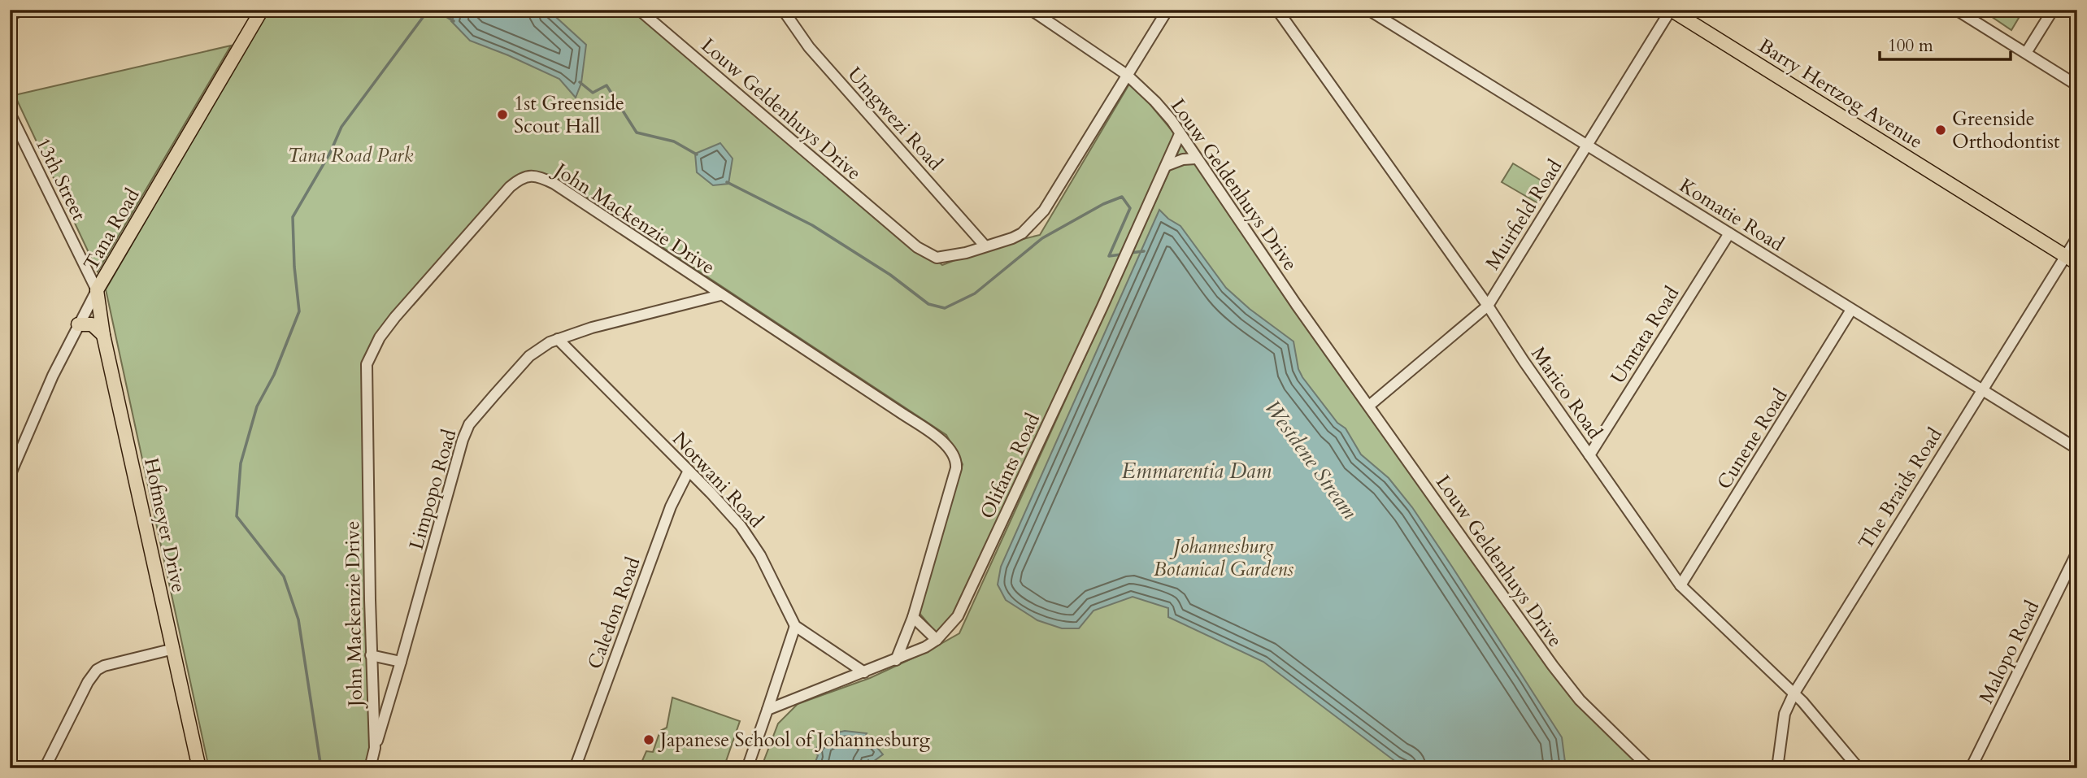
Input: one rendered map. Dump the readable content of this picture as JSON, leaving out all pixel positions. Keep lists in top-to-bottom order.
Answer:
{
  "streets": {
    "main road": ["Barry Hertzog Avenue", "Tana Road", "Hofmeyer Drive"],
    "street": [
      "Louw Geldenhuys Drive",
      "Umgwezi Road",
      "13th Street",
      "Muirfield Road",
      "Komatie Road",
      "John Mackenzie Drive",
      "Umtata Road",
      "Marico Road",
      "Cunene Road",
      "Olifants Road",
      "Notwani Road",
      "The Braids Road",
      "Limpopo Road",
      "Caledon Road",
      "Malopo Road"
    ]
  },
  "crossings": [
    ["Barry Hertzog Avenue", "Muirfield Road"],
    ["Barry Hertzog Avenue", "The Braids Road"],
    ["Louw Geldenhuys Drive", "Umgwezi Road"],
    ["Louw Geldenhuys Drive", "Muirfield Road"],
    ["Louw Geldenhuys Drive", "Olifants Road"],
    ["13th Street", "Tana Road"],
    ["13th Street", "Hofmeyer Drive"],
    ["Muirfield Road", "Komatie Road"],
    ["Muirfield Road", "Marico Road"],
    ["Komatie Road", "Umtata Road"],
    ["Komatie Road", "Cunene Road"],
    ["Komatie Road", "The Braids Road"],
    ["John Mackenzie Drive", "Olifants Road"],
    ["John Mackenzie Drive", "Limpopo Road"],
    ["Tana Road", "Hofmeyer Drive"],
    ["Umtata Road", "Marico Road"],
    ["Marico Road", "Cunene Road"],
    ["Marico Road", "The Braids Road"],
    ["Olifants Road", "Notwani Road"],
    ["Notwani Road", "Limpopo Road"],
    ["Notwani Road", "Caledon Road"]
  ],
  "water": ["Westdene Stream", "Emmarentia Dam"],
  "parks": ["Tana Road Park", "Johannesburg Botanical Gardens"],
  "places": ["1st Greenside Scout Hall", "Greenside Orthodontist", "Japanese School of Johannesburg"],
  "scale_bar": "100 m"
}
